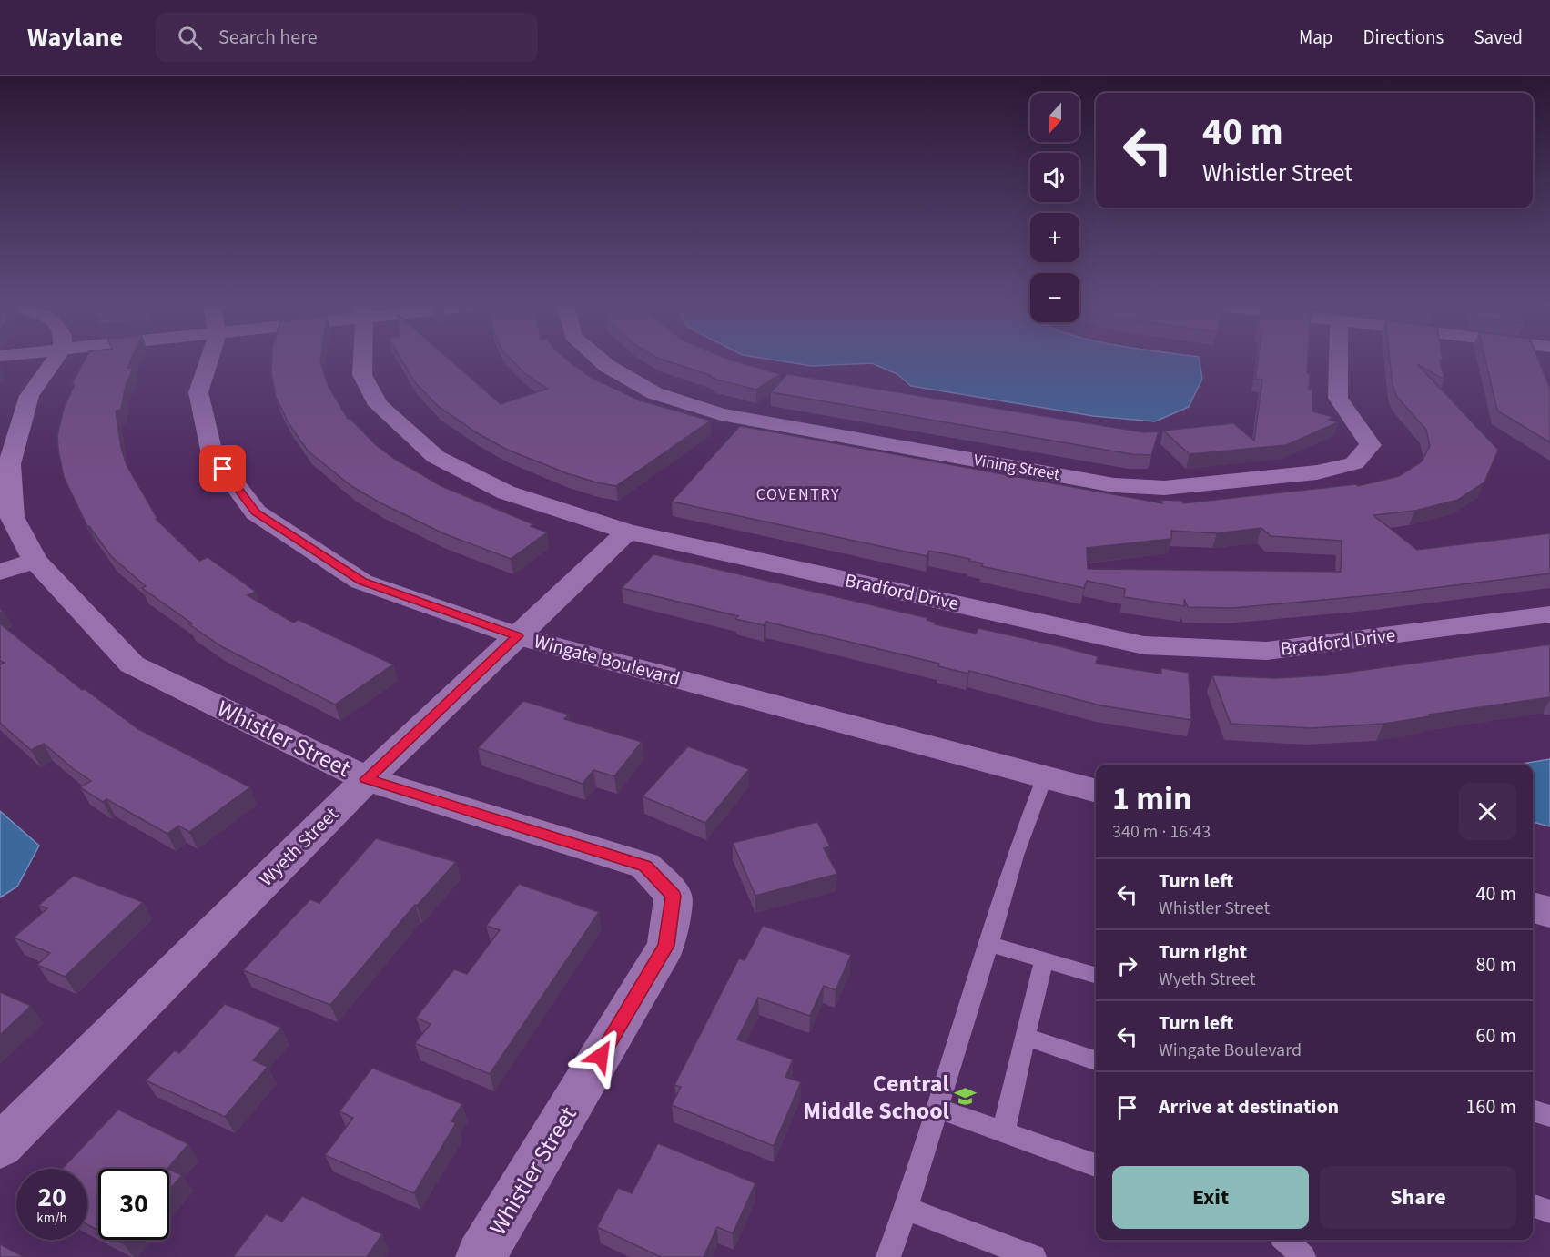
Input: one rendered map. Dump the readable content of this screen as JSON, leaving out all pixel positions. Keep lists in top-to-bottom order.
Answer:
{
  "streets": {
    "street": [
      "Vining Street",
      "Bradford Drive",
      "Wingate Boulevard",
      "Whistler Street",
      "Wyeth Street"
    ]
  },
  "crossings": [
    ["Bradford Drive", "Wyeth Street"],
    ["Wingate Boulevard", "Wyeth Street"],
    ["Whistler Street", "Wyeth Street"]
  ],
  "districts": ["COVENTRY"],
  "places": {
    "school or university": ["Central Middle School"]
  },
  "north": "bottom",
  "page": {
    "header": "Waylane",
    "search": "Search here",
    "nav": ["Map", "Directions", "Saved"],
    "map_buttons": ["+", "−"],
    "turn": ["40 m", "Whistler Street"],
    "heading": ["1 min", "340 m · 16:43"],
    "list": [
      {
        "name": "Turn left",
        "note": "Whistler Street",
        "value": "40 m"
      },
      {
        "name": "Turn right",
        "note": "Wyeth Street",
        "value": "80 m"
      },
      {
        "name": "Turn left",
        "note": "Wingate Boulevard",
        "value": "60 m"
      },
      {
        "name": "Arrive at destination",
        "value": "160 m"
      }
    ],
    "buttons": ["Exit", "Share"],
    "speed": "20 km/h",
    "limit": "30"
  }
}
